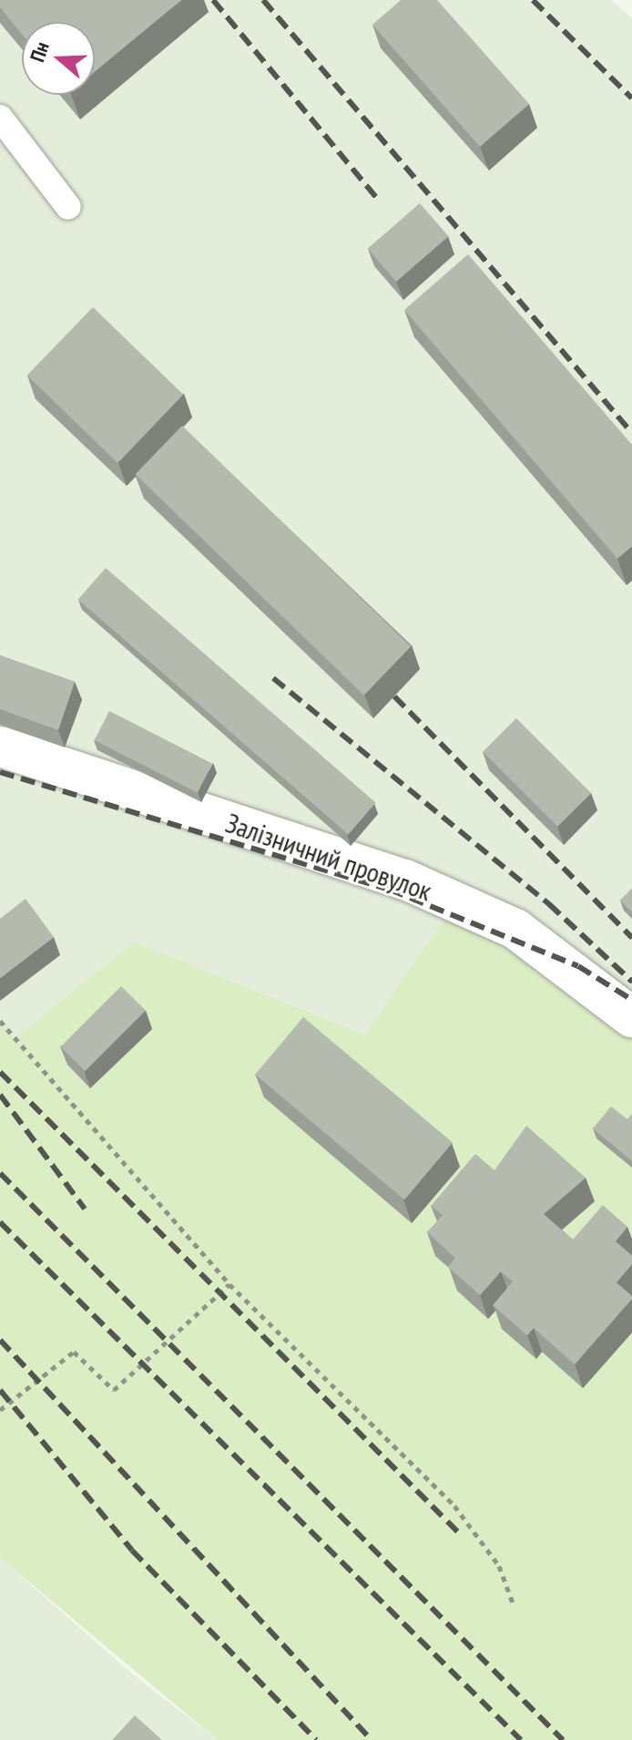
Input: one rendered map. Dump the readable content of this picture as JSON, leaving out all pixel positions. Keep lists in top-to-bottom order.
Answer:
{
  "streets": {
    "street": ["Залізничний провулок"]
  },
  "north": "left"
}
